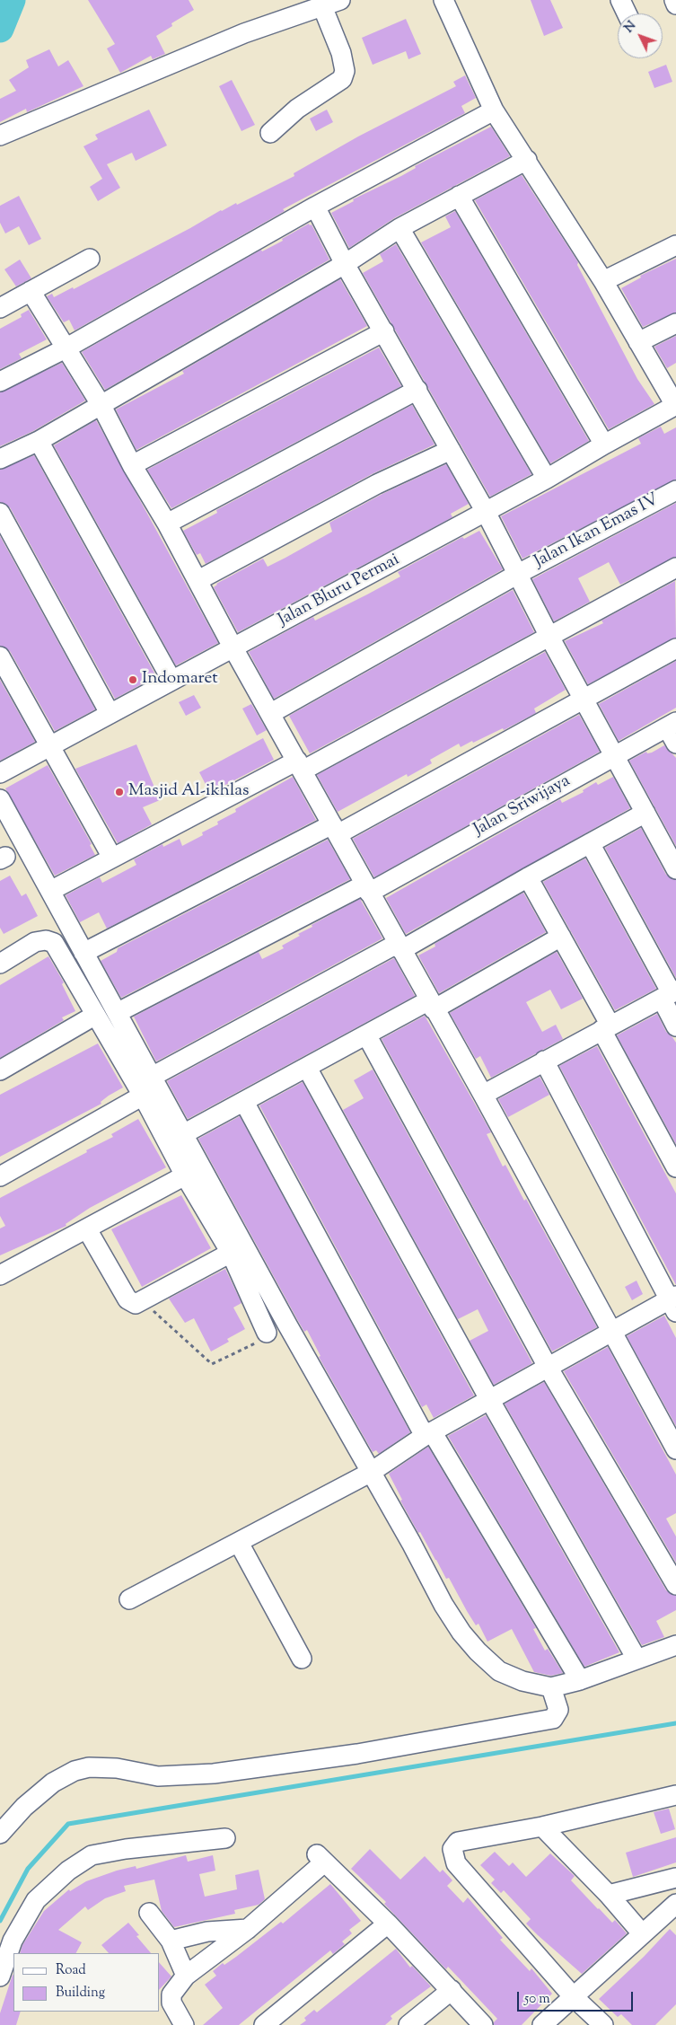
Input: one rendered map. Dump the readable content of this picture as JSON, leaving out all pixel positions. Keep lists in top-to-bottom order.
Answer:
{
  "streets": {
    "street": ["Jalan Ikan Emas IV", "Jalan Bluru Permai", "Jalan Sriwijaya"]
  },
  "places": ["Indomaret", "Masjid Al-ikhlas"],
  "legend": ["Road", "Building"],
  "scale_bar": "50 m",
  "north": "top left"
}
